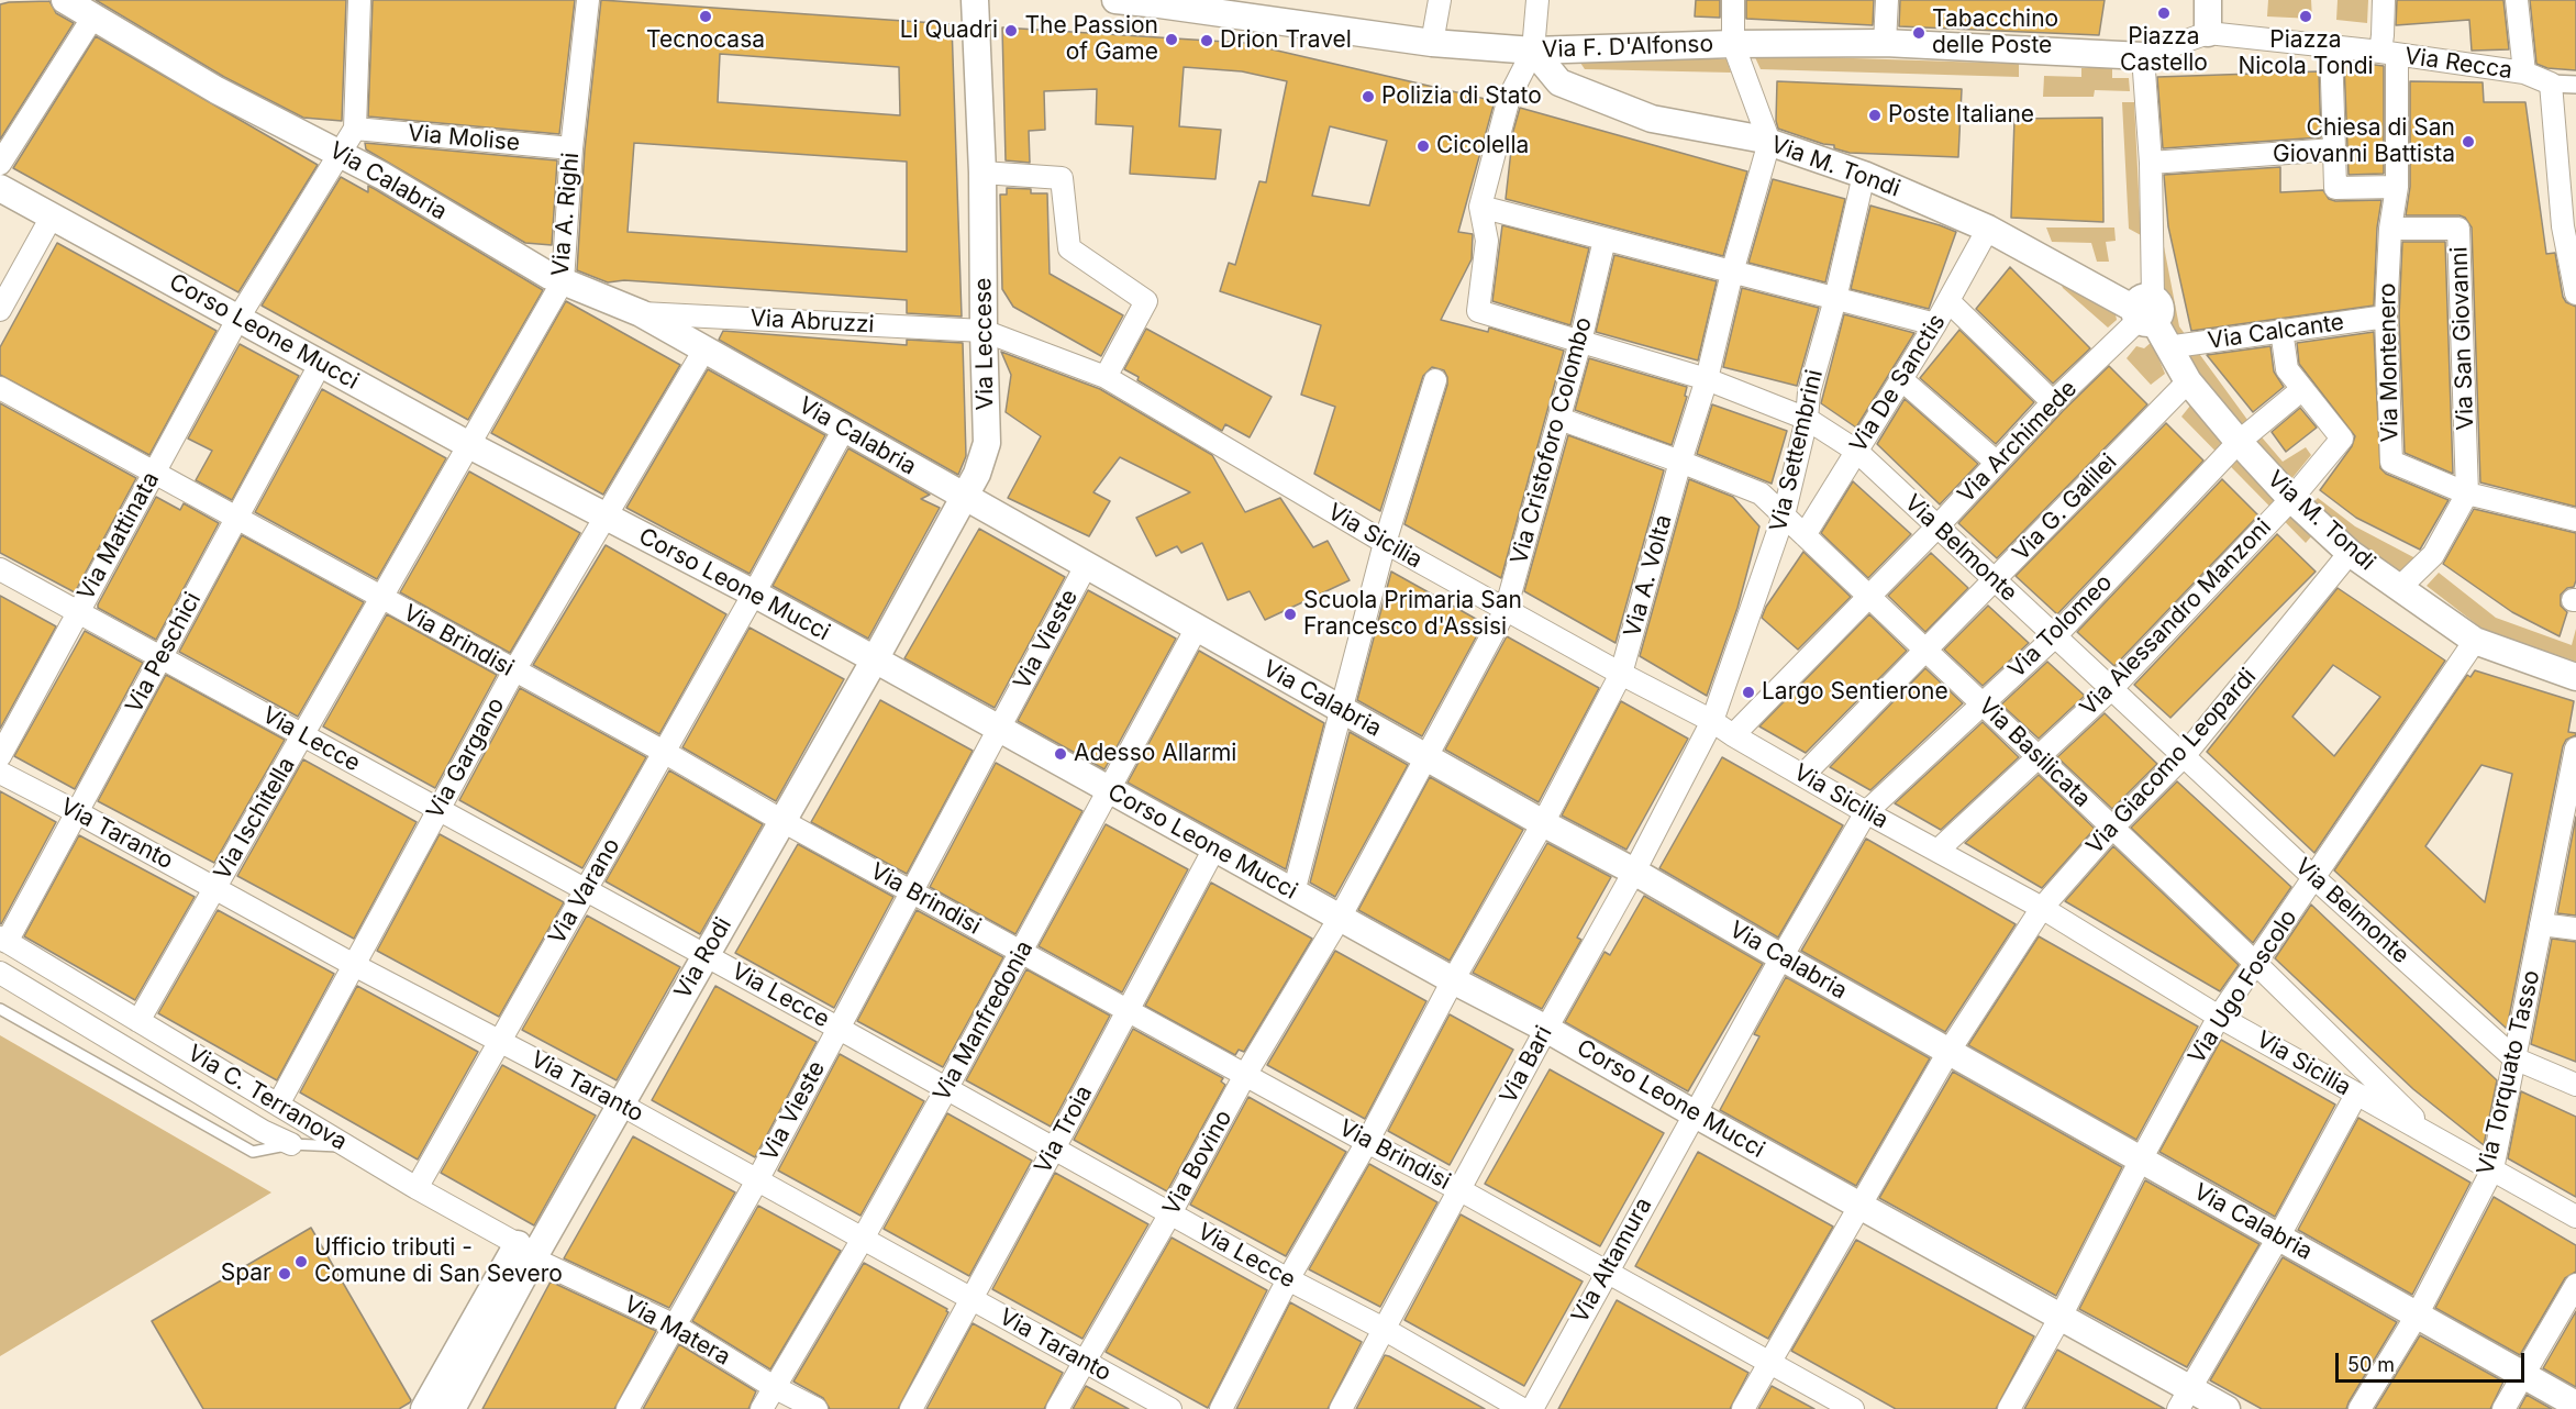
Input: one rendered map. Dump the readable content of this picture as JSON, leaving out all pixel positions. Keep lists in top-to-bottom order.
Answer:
{
  "streets": {
    "street": [
      "Via F. D'Alfonso",
      "Via Recca",
      "Via Molise",
      "Via M. Tondi",
      "Via Calabria",
      "Via A. Righi",
      "Via Abruzzi",
      "Corso Leone Mucci",
      "Via Calcante",
      "Via San Giovanni",
      "Via Leccese",
      "Via Montenero",
      "Via De Sanctis",
      "Via Cristoforo Colombo",
      "Via Archimede",
      "Via Settembrini",
      "Via G. Galilei",
      "Via Mattinata",
      "Via Sicilia",
      "Via Belmonte",
      "Via A. Volta",
      "Via Alessandro Manzoni",
      "Via Tolomeo",
      "Via Vieste",
      "Via Brindisi",
      "Via Peschici",
      "Via Lecce",
      "Via Basilicata",
      "Via Gargano",
      "Via Giacomo Leopardi",
      "Via Ischitella",
      "Via Taranto",
      "Via Varano",
      "Via Rodi",
      "Via Ugo Foscolo",
      "Via Manfredonia",
      "Via Bari",
      "Via Torquato Tasso",
      "Via C. Terranova",
      "Via Troia",
      "Via Bovino",
      "Via Altamura",
      "Via Matera"
    ]
  },
  "crossings": [
    ["Via F. D'Alfonso", "Via M. Tondi"],
    ["Via F. D'Alfonso", "Via Belmonte"],
    ["Via Molise", "Via A. Righi"],
    ["Via Molise", "Via Mattinata"],
    ["Via M. Tondi", "Via Calcante"],
    ["Via M. Tondi", "Via De Sanctis"],
    ["Via M. Tondi", "Via Archimede"],
    ["Via M. Tondi", "Via Settembrini"],
    ["Via M. Tondi", "Via G. Galilei"],
    ["Via M. Tondi", "Via Belmonte"],
    ["Via M. Tondi", "Via A. Volta"],
    ["Via M. Tondi", "Via Alessandro Manzoni"],
    ["Via M. Tondi", "Via Tolomeo"],
    ["Via M. Tondi", "Via Giacomo Leopardi"],
    ["Via M. Tondi", "Via Ugo Foscolo"],
    ["Via Calabria", "Via A. Righi"],
    ["Via Calabria", "Via Abruzzi"],
    ["Via Calabria", "Via Leccese"],
    ["Via Calabria", "Via Cristoforo Colombo"],
    ["Via Calabria", "Via Mattinata"],
    ["Via Calabria", "Via A. Volta"],
    ["Via Calabria", "Via Tolomeo"],
    ["Via Calabria", "Via Vieste"],
    ["Via Calabria", "Via Gargano"],
    ["Via Calabria", "Via Giacomo Leopardi"],
    ["Via Calabria", "Via Varano"],
    ["Via Calabria", "Via Ugo Foscolo"],
    ["Via Calabria", "Via Manfredonia"],
    ["Via Calabria", "Via Bari"],
    ["Via Calabria", "Via Torquato Tasso"],
    ["Via A. Righi", "Corso Leone Mucci"],
    ["Via A. Righi", "Via Ischitella"],
    ["Via Abruzzi", "Via Leccese"],
    ["Via Abruzzi", "Via Sicilia"],
    ["Corso Leone Mucci", "Via Leccese"],
    ["Corso Leone Mucci", "Via Cristoforo Colombo"],
    ["Corso Leone Mucci", "Via Mattinata"],
    ["Corso Leone Mucci", "Via A. Volta"],
    ["Corso Leone Mucci", "Via Tolomeo"],
    ["Corso Leone Mucci", "Via Vieste"],
    ["Corso Leone Mucci", "Via Peschici"],
    ["Corso Leone Mucci", "Via Gargano"],
    ["Corso Leone Mucci", "Via Giacomo Leopardi"],
    ["Corso Leone Mucci", "Via Ischitella"],
    ["Corso Leone Mucci", "Via Varano"],
    ["Corso Leone Mucci", "Via Rodi"],
    ["Corso Leone Mucci", "Via Ugo Foscolo"],
    ["Corso Leone Mucci", "Via Manfredonia"],
    ["Corso Leone Mucci", "Via Bari"],
    ["Corso Leone Mucci", "Via Troia"],
    ["Corso Leone Mucci", "Via Bovino"],
    ["Corso Leone Mucci", "Via Altamura"],
    ["Via Calcante", "Via Montenero"],
    ["Via Calcante", "Via Alessandro Manzoni"],
    ["Via San Giovanni", "Via Montenero"],
    ["Via Leccese", "Via Sicilia"],
    ["Via Leccese", "Via Rodi"],
    ["Via De Sanctis", "Via Belmonte"],
    ["Via De Sanctis", "Via Basilicata"],
    ["Via Cristoforo Colombo", "Via Sicilia"],
    ["Via Cristoforo Colombo", "Via Belmonte"],
    ["Via Cristoforo Colombo", "Via Basilicata"],
    ["Via Cristoforo Colombo", "Via Bovino"],
    ["Via Archimede", "Via Sicilia"],
    ["Via Archimede", "Via Belmonte"],
    ["Via Archimede", "Via Basilicata"],
    ["Via Settembrini", "Via Sicilia"],
    ["Via Settembrini", "Via Belmonte"],
    ["Via Settembrini", "Via Basilicata"],
    ["Via Settembrini", "Via Bari"],
    ["Via G. Galilei", "Via Sicilia"],
    ["Via G. Galilei", "Via Belmonte"],
    ["Via G. Galilei", "Via Basilicata"],
    ["Via Mattinata", "Via Brindisi"],
    ["Via Mattinata", "Via Lecce"],
    ["Via Sicilia", "Via A. Volta"],
    ["Via Sicilia", "Via Alessandro Manzoni"],
    ["Via Sicilia", "Via Tolomeo"],
    ["Via Sicilia", "Via Basilicata"],
    ["Via Sicilia", "Via Giacomo Leopardi"],
    ["Via Sicilia", "Via Ugo Foscolo"],
    ["Via Sicilia", "Via Bari"],
    ["Via Sicilia", "Via Torquato Tasso"],
    ["Via Belmonte", "Via A. Volta"],
    ["Via Belmonte", "Via Alessandro Manzoni"],
    ["Via Belmonte", "Via Tolomeo"],
    ["Via Belmonte", "Via Giacomo Leopardi"],
    ["Via Belmonte", "Via Ugo Foscolo"],
    ["Via Belmonte", "Via Torquato Tasso"],
    ["Via A. Volta", "Via Brindisi"],
    ["Via A. Volta", "Via Lecce"],
    ["Via A. Volta", "Via Basilicata"],
    ["Via Alessandro Manzoni", "Via Tolomeo"],
    ["Via Alessandro Manzoni", "Via Basilicata"],
    ["Via Tolomeo", "Via Basilicata"],
    ["Via Tolomeo", "Via Altamura"],
    ["Via Vieste", "Via Brindisi"],
    ["Via Vieste", "Via Lecce"],
    ["Via Vieste", "Via Taranto"],
    ["Via Vieste", "Via Matera"],
    ["Via Brindisi", "Via Peschici"],
    ["Via Brindisi", "Via Gargano"],
    ["Via Brindisi", "Via Giacomo Leopardi"],
    ["Via Brindisi", "Via Ischitella"],
    ["Via Brindisi", "Via Varano"],
    ["Via Brindisi", "Via Rodi"],
    ["Via Brindisi", "Via Manfredonia"],
    ["Via Brindisi", "Via Bari"],
    ["Via Brindisi", "Via Troia"],
    ["Via Brindisi", "Via Bovino"],
    ["Via Brindisi", "Via Altamura"],
    ["Via Peschici", "Via Lecce"],
    ["Via Peschici", "Via Taranto"],
    ["Via Peschici", "Via C. Terranova"],
    ["Via Lecce", "Via Gargano"],
    ["Via Lecce", "Via Ischitella"],
    ["Via Lecce", "Via Varano"],
    ["Via Lecce", "Via Rodi"],
    ["Via Lecce", "Via Manfredonia"],
    ["Via Lecce", "Via Bari"],
    ["Via Lecce", "Via Troia"],
    ["Via Lecce", "Via Bovino"],
    ["Via Basilicata", "Via Giacomo Leopardi"],
    ["Via Basilicata", "Via Ugo Foscolo"],
    ["Via Gargano", "Via Taranto"],
    ["Via Gargano", "Via C. Terranova"],
    ["Via Ischitella", "Via Taranto"],
    ["Via Ischitella", "Via C. Terranova"],
    ["Via Taranto", "Via Varano"],
    ["Via Taranto", "Via Rodi"],
    ["Via Taranto", "Via Manfredonia"],
    ["Via Taranto", "Via Troia"],
    ["Via Taranto", "Via Bovino"],
    ["Via Varano", "Via C. Terranova"],
    ["Via Rodi", "Via C. Terranova"],
    ["Via Rodi", "Via Matera"],
    ["Via Manfredonia", "Via Matera"],
    ["Via C. Terranova", "Via Matera"]
  ],
  "places": [
    "Piazza Castello",
    "Tecnocasa",
    "Piazza Nicola Tondi",
    "Li Quadri",
    "Tabacchino delle Poste",
    "The Passion of Game",
    "Drion Travel",
    "Polizia di Stato",
    "Poste Italiane",
    "Chiesa di San Giovanni Battista",
    "Cicolella",
    "Scuola Primaria San Francesco d'Assisi",
    "Largo Sentierone",
    "Adesso Allarmi",
    "Ufficio tributi - Comune di San Severo",
    "Spar"
  ],
  "scale_bar": "50 m"
}
